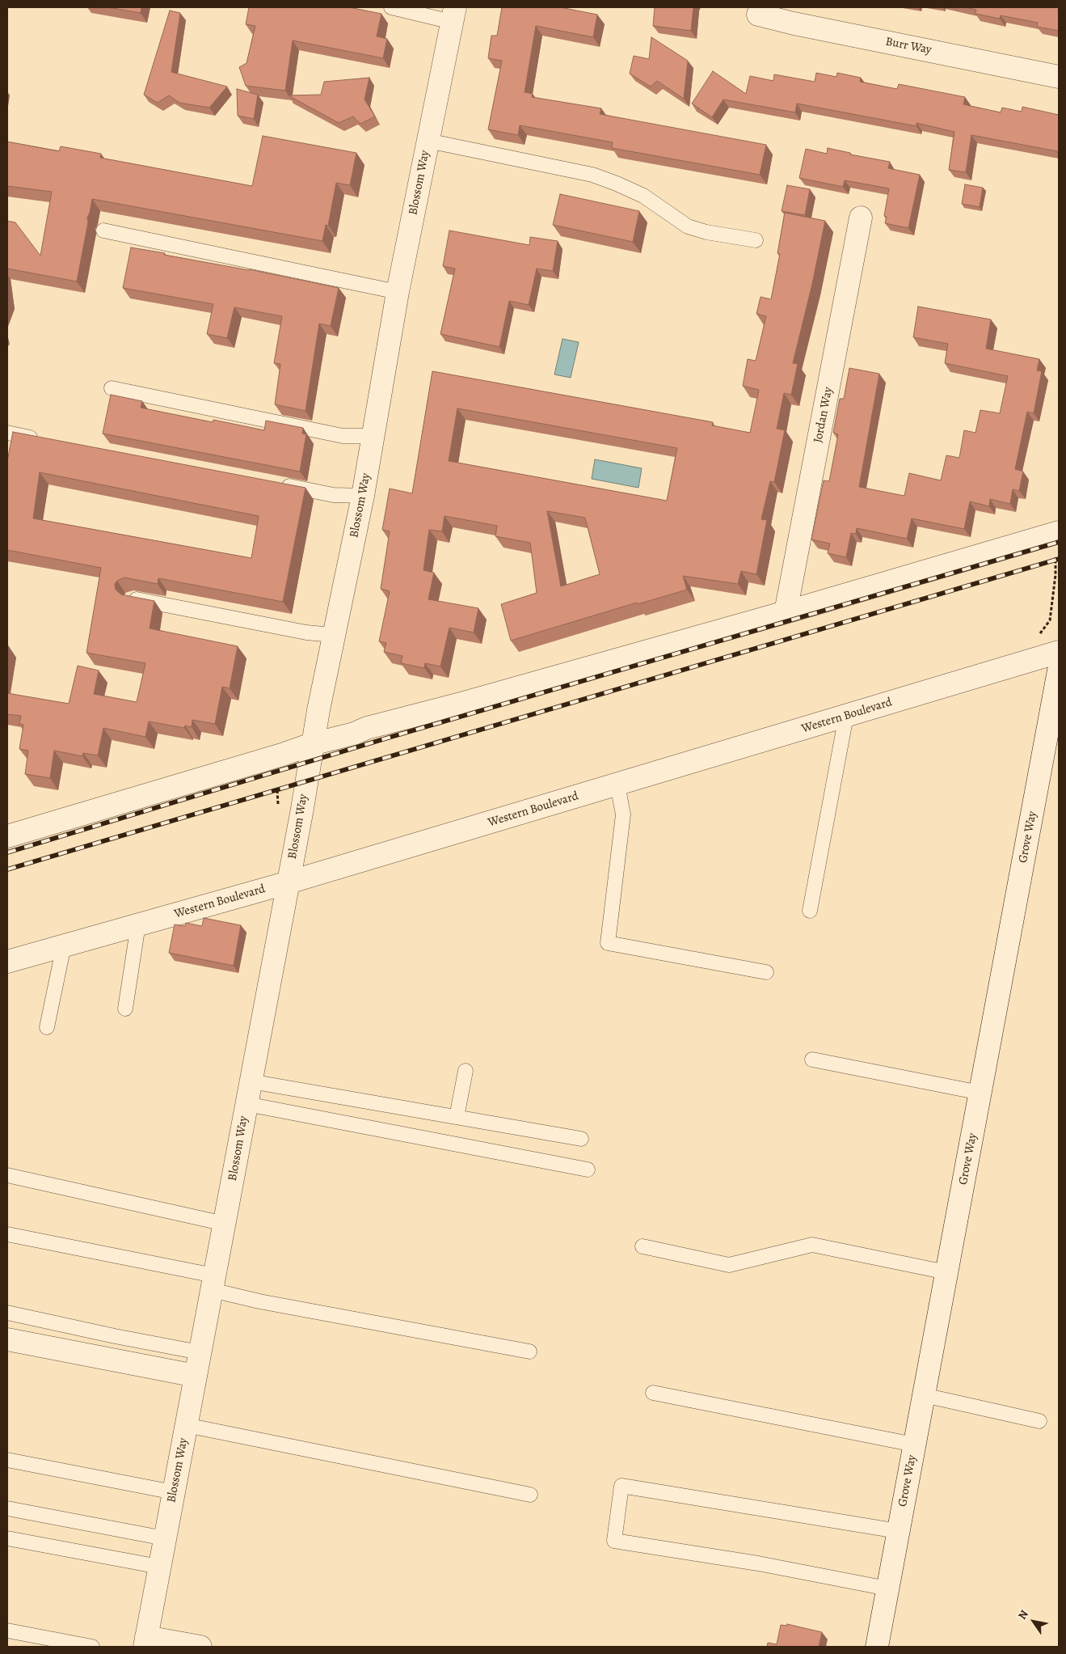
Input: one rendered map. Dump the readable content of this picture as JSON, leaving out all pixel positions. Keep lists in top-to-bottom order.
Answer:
{
  "streets": {
    "street": [
      "Burr Way",
      "Blossom Way",
      "Jordan Way",
      "Western Boulevard",
      "Grove Way"
    ]
  },
  "crossings": [
    ["Blossom Way", "Western Boulevard"]
  ],
  "north": "top left"
}
